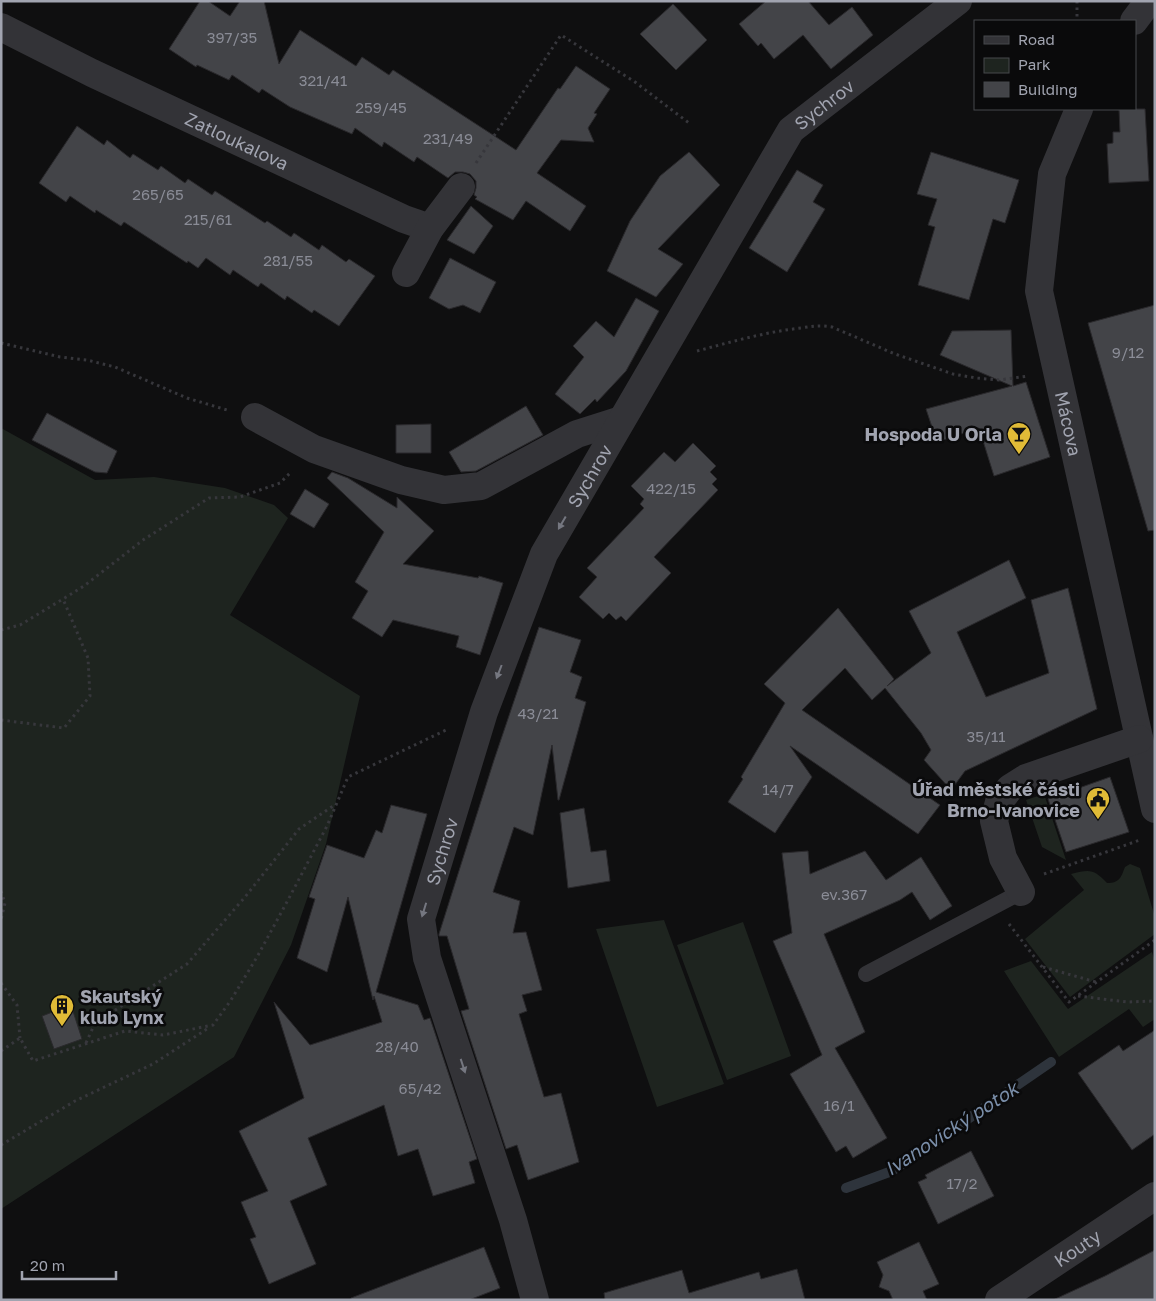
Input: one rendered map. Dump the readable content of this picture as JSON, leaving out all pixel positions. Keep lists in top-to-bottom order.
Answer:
{
  "streets": {
    "street": [
      "Sychrov",
      "Zatloukalova",
      "Mácova",
      "Kouty"
    ]
  },
  "one_way": ["Sychrov"],
  "water": ["Ivanovický potok"],
  "places": {
    "bar": ["Hospoda U Orla"],
    "public building": ["Úřad městské části Brno-Ivanovice"],
    "building": ["Skautský klub Lynx"]
  },
  "house_numbers": [
    "397/35",
    "321/41",
    "259/45",
    "231/49",
    "265/65",
    "215/61",
    "281/55",
    "9/12",
    "422/15",
    "43/21",
    "35/11",
    "14/7",
    "ev.367",
    "28/40",
    "65/42",
    "16/1",
    "17/2"
  ],
  "legend": ["Road", "Park", "Building"],
  "scale_bar": "20 m"
}
